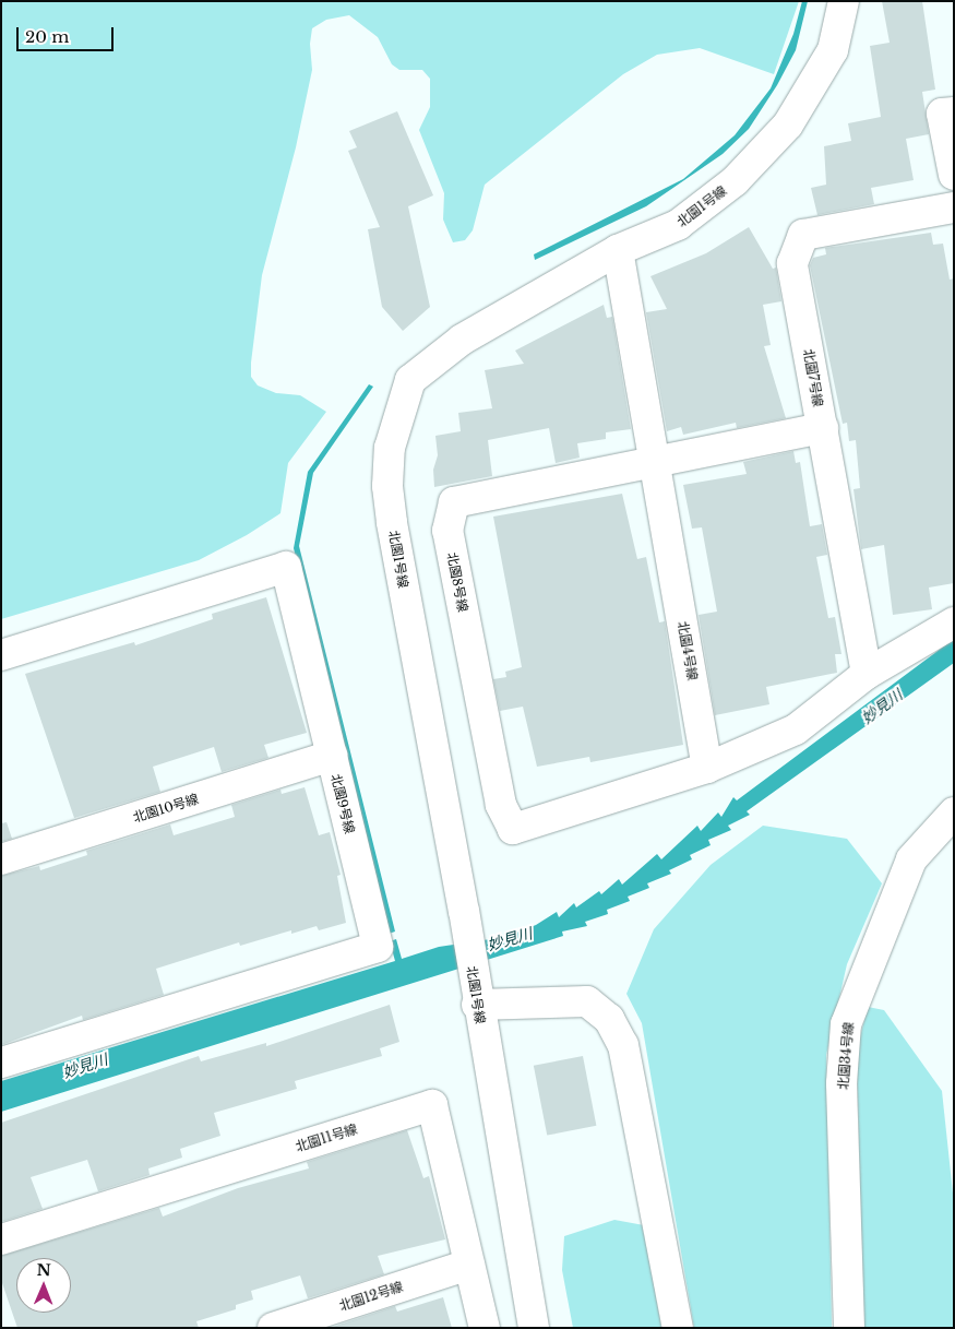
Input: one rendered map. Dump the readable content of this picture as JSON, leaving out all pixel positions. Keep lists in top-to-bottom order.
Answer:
{
  "streets": {
    "street": [
      "北園1号線",
      "北園7号線",
      "北園8号線",
      "北園4号線",
      "北園9号線",
      "北園10号線",
      "北園34号線",
      "北園11号線",
      "北園12号線"
    ]
  },
  "crossings": [
    ["北園1号線", "北園4号線"],
    ["北園7号線", "北園8号線"],
    ["北園8号線", "北園4号線"],
    ["北園9号線", "北園10号線"],
    ["北園11号線", "北園12号線"]
  ],
  "water": ["妙見川"],
  "scale_bar": "20 m",
  "north": "top"
}
